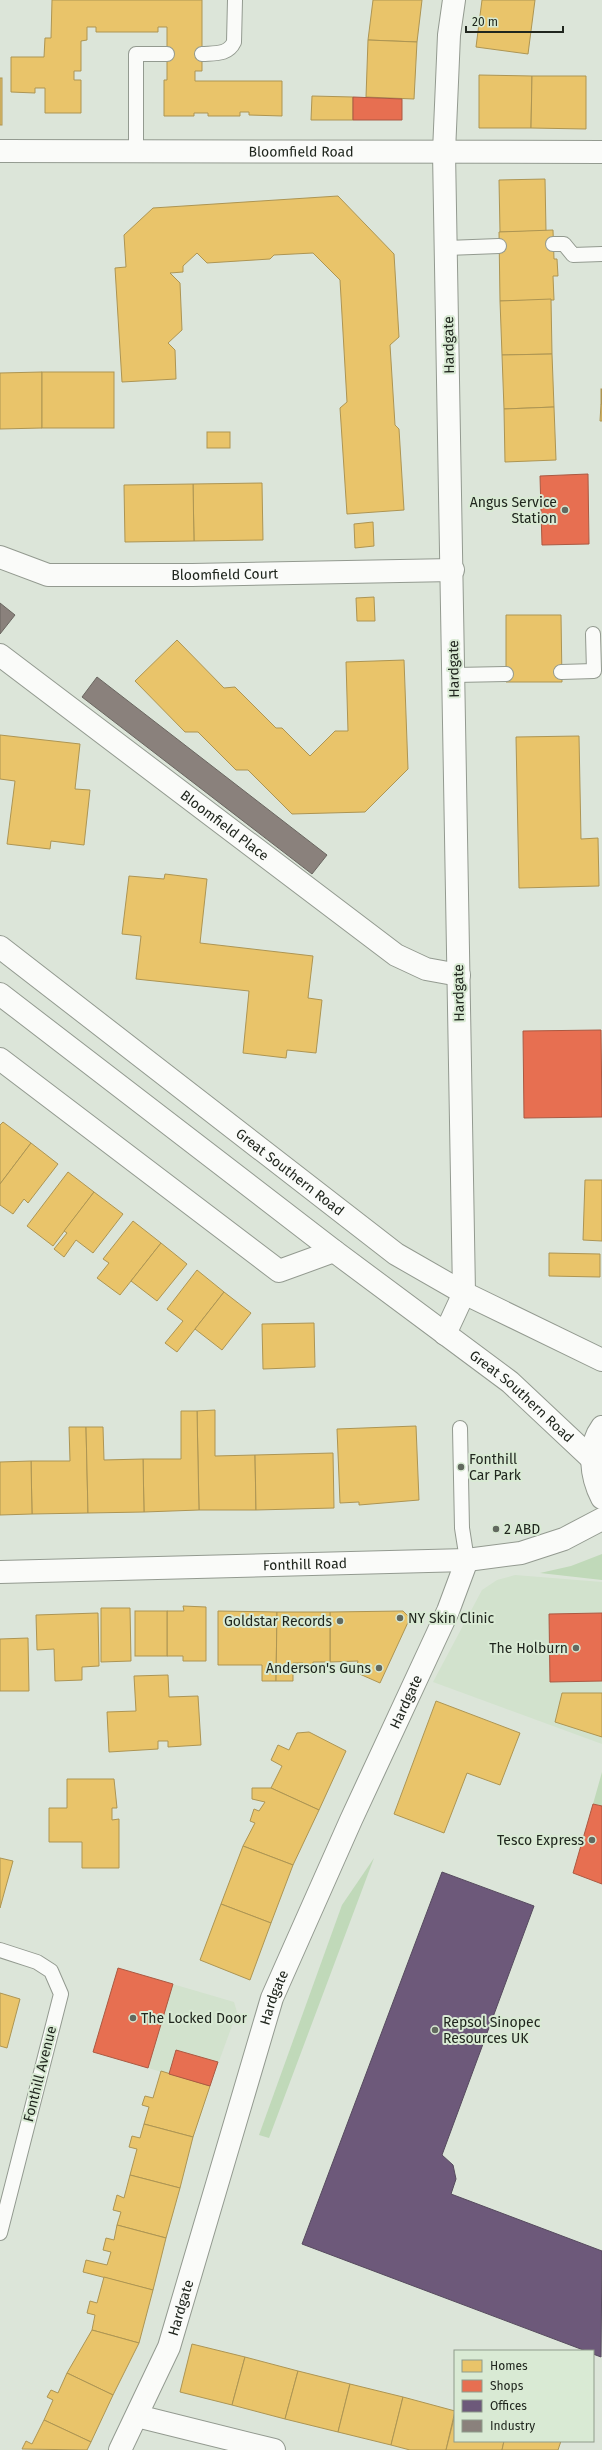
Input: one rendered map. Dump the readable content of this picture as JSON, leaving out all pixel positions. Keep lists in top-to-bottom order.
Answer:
{
  "streets": {
    "street": [
      "Bloomfield Road",
      "Hardgate",
      "Bloomfield Court",
      "Bloomfield Place",
      "Great Southern Road",
      "Fonthill Road"
    ],
    "lane": ["Fonthill Avenue"]
  },
  "crossings": [
    ["Bloomfield Road", "Hardgate"],
    ["Hardgate", "Bloomfield Court"],
    ["Hardgate", "Bloomfield Place"],
    ["Hardgate", "Great Southern Road"],
    ["Hardgate", "Fonthill Road"]
  ],
  "places": [
    "Angus Service Station",
    "Fonthill Car Park",
    "2 ABD",
    "NY Skin Clinic",
    "Goldstar Records",
    "The Holburn",
    "Anderson's Guns",
    "Tesco Express",
    "The Locked Door",
    "Repsol Sinopec Resources UK"
  ],
  "legend": [
    "Homes",
    "Shops",
    "Offices",
    "Industry"
  ],
  "scale_bar": "20 m"
}
